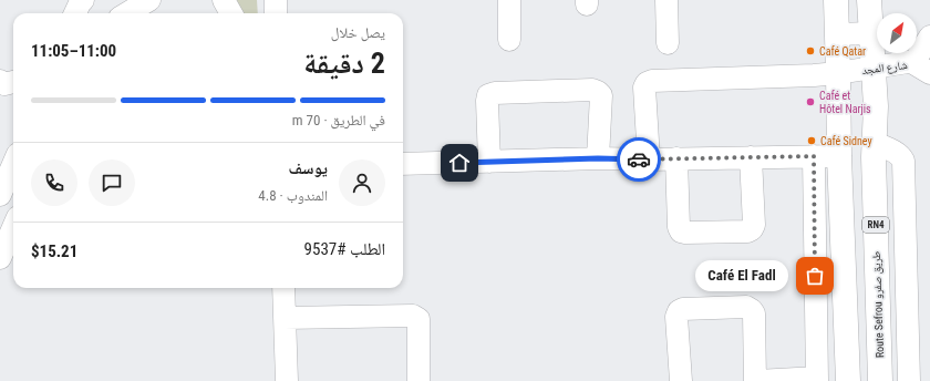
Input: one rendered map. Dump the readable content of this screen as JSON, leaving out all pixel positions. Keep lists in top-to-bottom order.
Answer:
{
  "streets": {
    "main road": ["RN4", "Route Sefrou طريق صفرو"],
    "street": ["شارع المجد"]
  },
  "crossings": [
    ["شارع المجد", "RN4"],
    ["شارع المجد", "Route Sefrou طريق صفرو"],
    ["RN4", "Route Sefrou طريق صفرو"]
  ],
  "places": [
    "Café Qatar",
    "Café et Hôtel Narjis",
    "Café Sidney",
    "Café El Fadl"
  ],
  "north": "top right",
  "page": {
    "heading": ["2 دقيقة", "يصل خلال", "11:00–11:05"],
    "panel": [
      "يوسف",
      "المندوب · 4.8",
      "الطلب #9537",
      "$15.21"
    ],
    "bar": "في الطريق · 70 m",
    "bubble": "Café El Fadl"
  }
}
